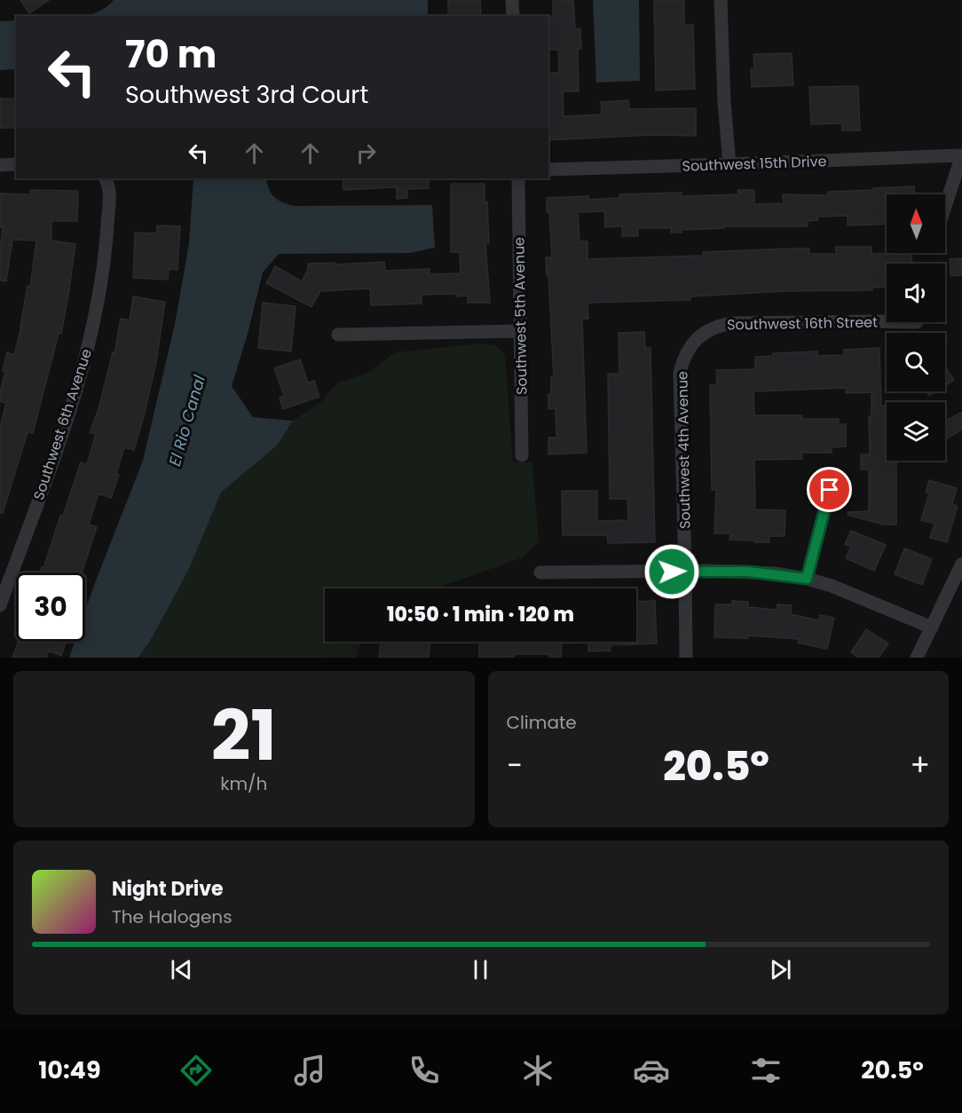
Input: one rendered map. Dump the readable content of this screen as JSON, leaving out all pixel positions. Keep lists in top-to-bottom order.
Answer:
{
  "streets": {
    "street": [
      "Southwest 15th Drive",
      "Southwest 5th Avenue",
      "Southwest 16th Street",
      "Southwest 6th Avenue",
      "Southwest 4th Avenue"
    ]
  },
  "crossings": [
    ["Southwest 16th Street", "Southwest 4th Avenue"]
  ],
  "water": ["El Rio Canal"],
  "north": "top",
  "page": {
    "turn": ["70 m", "Southwest 3rd Court"],
    "limit": "30",
    "trip": "10:50 · 1 min · 120 m",
    "tile": [
      ["21", "km/h"],
      "Climate"
    ],
    "heat": ["−", "20.5°", "+"],
    "song": ["Night Drive", "The Halogens"],
    "tabs": ["10:49", "20.5°"]
  }
}
